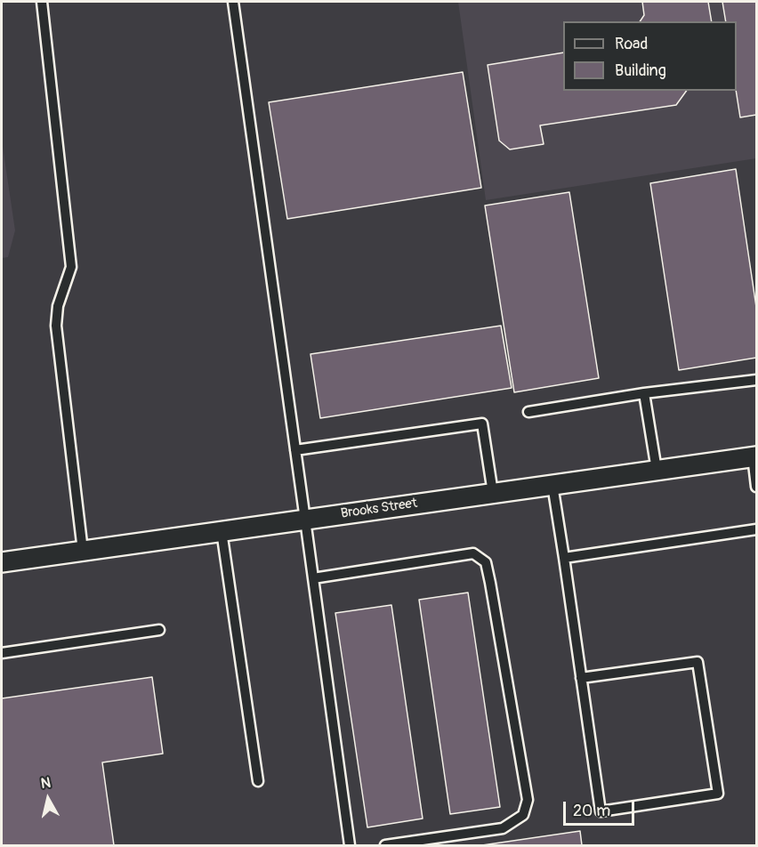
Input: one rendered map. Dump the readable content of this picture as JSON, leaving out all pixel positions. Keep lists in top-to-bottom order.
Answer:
{
  "streets": {
    "street": ["Brooks Street"]
  },
  "legend": ["Road", "Building"],
  "scale_bar": "20 m",
  "north": "top"
}
